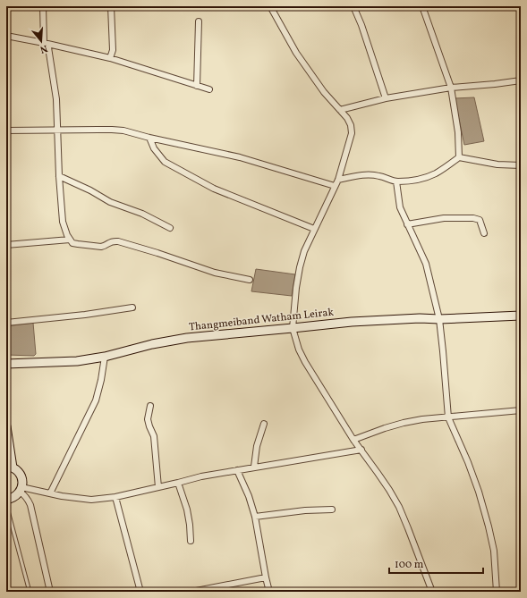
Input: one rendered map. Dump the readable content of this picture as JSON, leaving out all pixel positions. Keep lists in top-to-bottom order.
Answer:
{
  "streets": {
    "street": ["Thangmeiband Watham Leirak"]
  },
  "scale_bar": "100 m",
  "north": "bottom"
}
